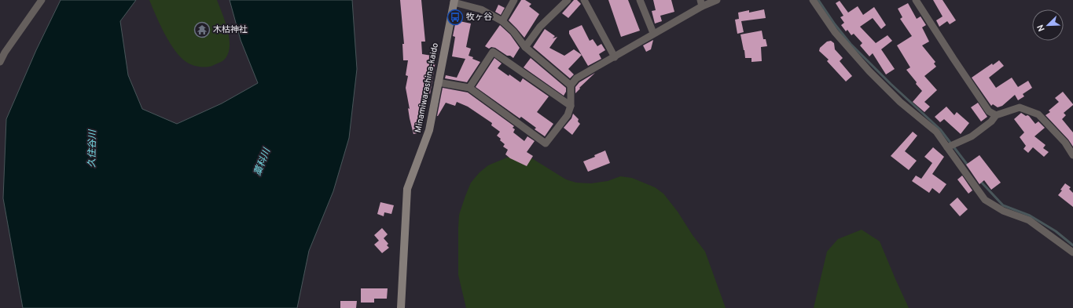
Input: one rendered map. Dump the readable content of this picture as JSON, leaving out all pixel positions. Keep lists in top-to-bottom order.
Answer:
{
  "streets": {
    "main road": ["Minamiwarashina-kaido"]
  },
  "water": ["久住谷川", "藁科川"],
  "places": {
    "bus stop": ["牧ヶ谷"],
    "temple": ["木枯神社"]
  },
  "north": "bottom left"
}
